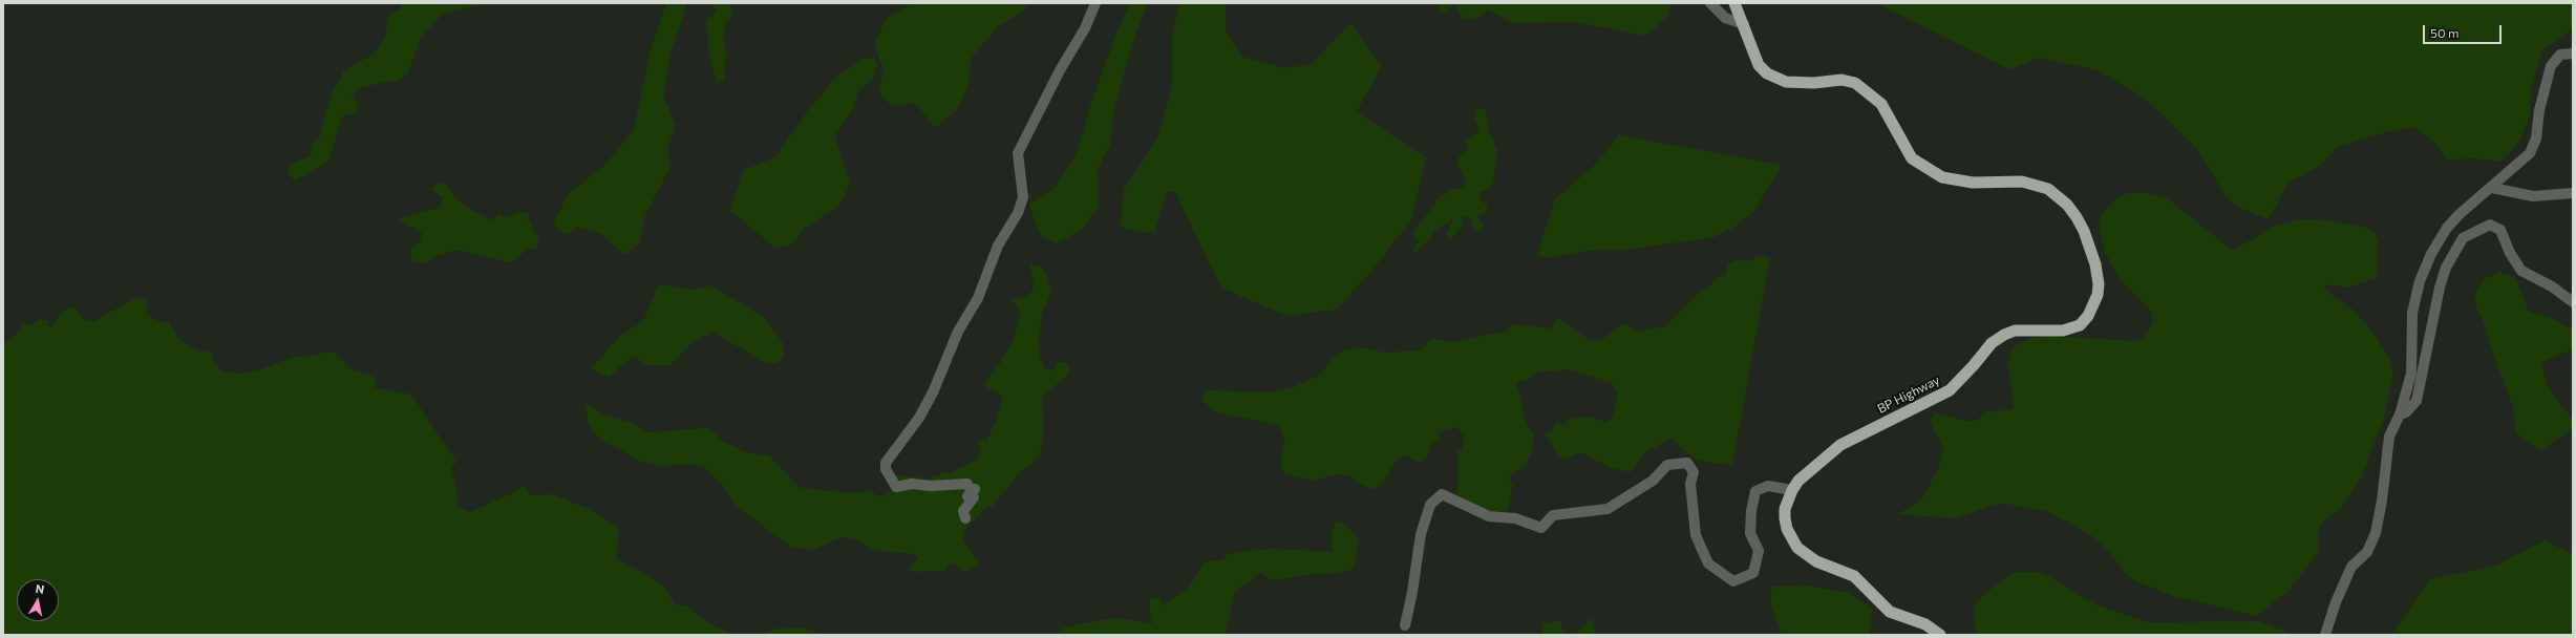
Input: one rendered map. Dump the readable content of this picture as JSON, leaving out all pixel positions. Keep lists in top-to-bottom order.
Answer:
{
  "streets": {
    "highway": ["BP Highway"]
  },
  "scale_bar": "50 m",
  "north": "top"
}
